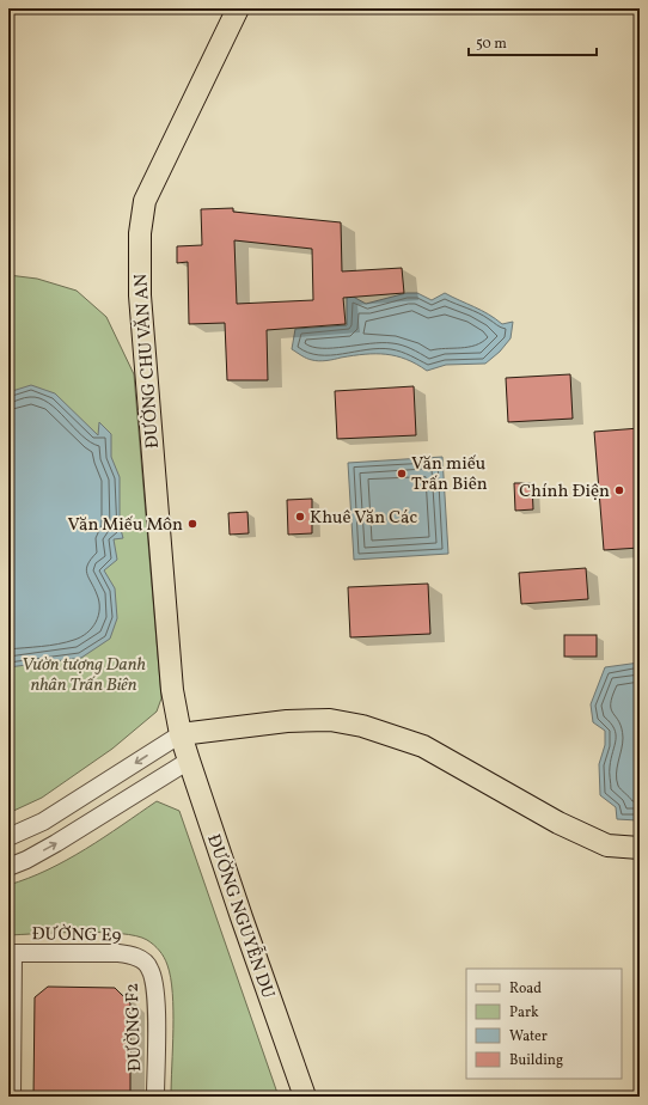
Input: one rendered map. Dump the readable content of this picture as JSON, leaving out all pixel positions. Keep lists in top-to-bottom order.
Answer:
{
  "streets": {
    "main road": ["ĐƯỜNG CHU VĂN AN", "ĐƯỜNG NGUYỄN DU"],
    "street": ["ĐƯỜNG E9", "ĐƯỜNG F2"]
  },
  "crossings": [
    ["ĐƯỜNG CHU VĂN AN", "ĐƯỜNG NGUYỄN DU"],
    ["ĐƯỜNG E9", "ĐƯỜNG F2"]
  ],
  "parks": ["Vườn tượng Danh nhân Trấn Biên"],
  "places": [
    "Văn miếu Trấn Biên",
    "Chính Điện",
    "Khuê Văn Các",
    "Văn Miếu Môn"
  ],
  "legend": [
    "Road",
    "Park",
    "Water",
    "Building"
  ],
  "scale_bar": "50 m"
}
